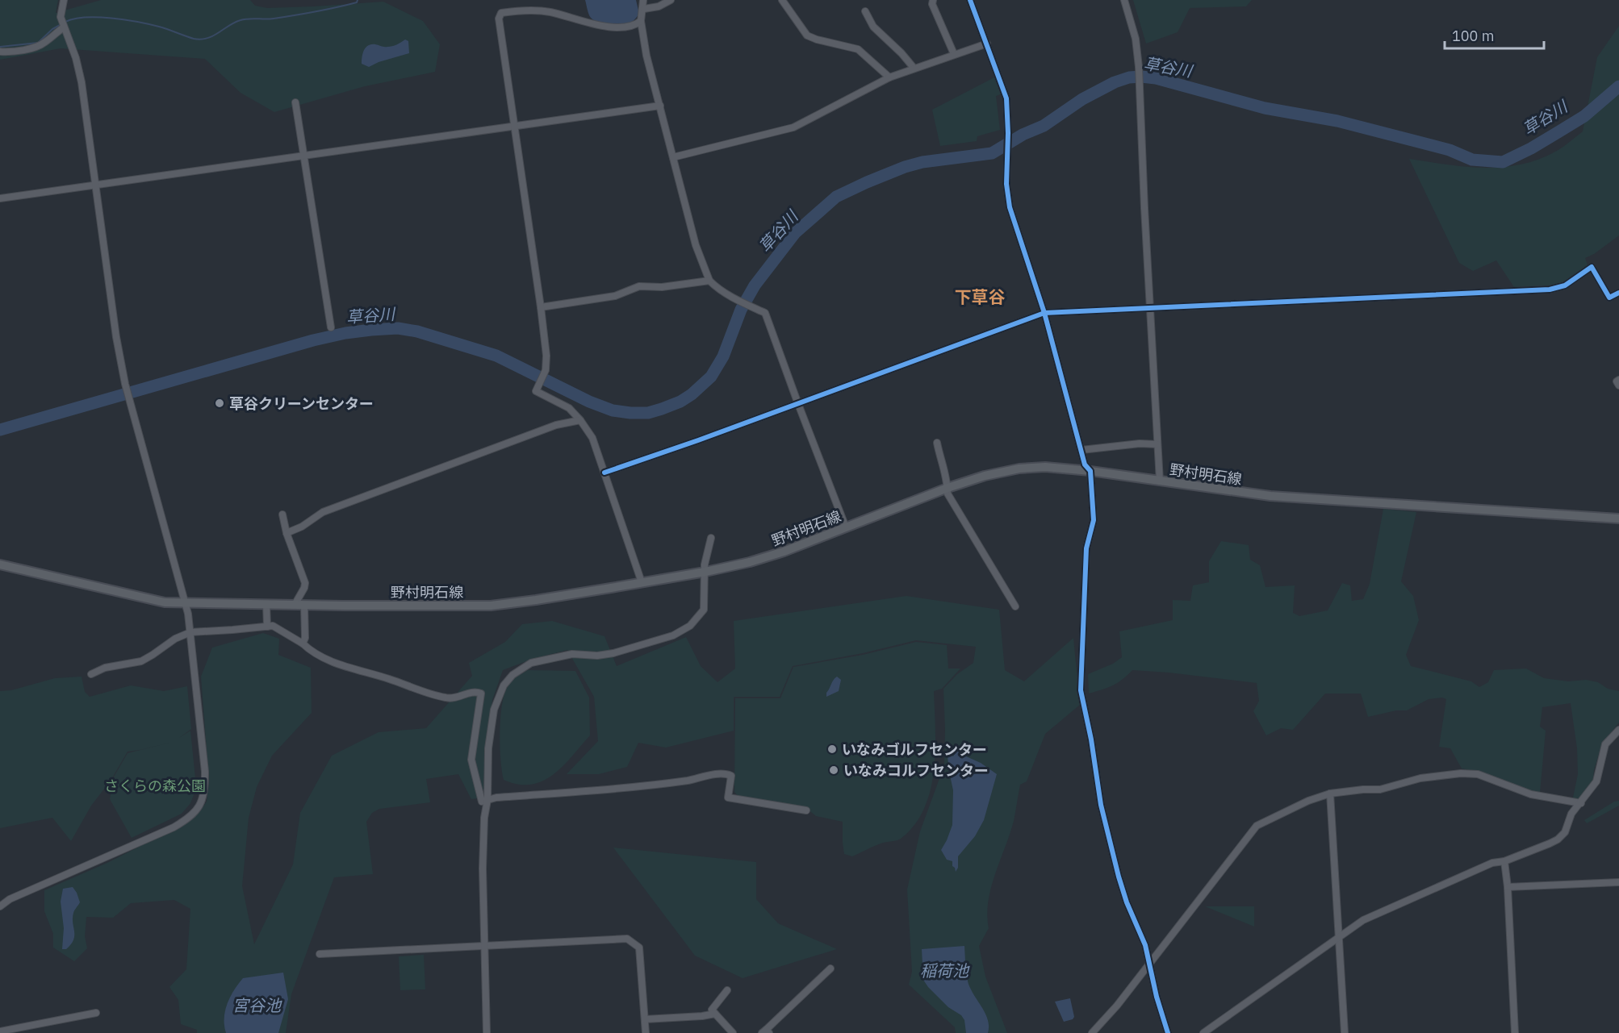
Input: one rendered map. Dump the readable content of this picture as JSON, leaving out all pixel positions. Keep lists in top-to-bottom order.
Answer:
{
  "streets": {
    "main road": ["野村明石線"]
  },
  "districts": ["下草谷"],
  "water": ["草谷川", "稲荷池", "宮谷池"],
  "parks": ["さくらの森公園"],
  "places": ["草谷クリーンセンター", "いなみゴルフセンター", "いなみコルフセンター"],
  "scale_bar": "100 m"
}
